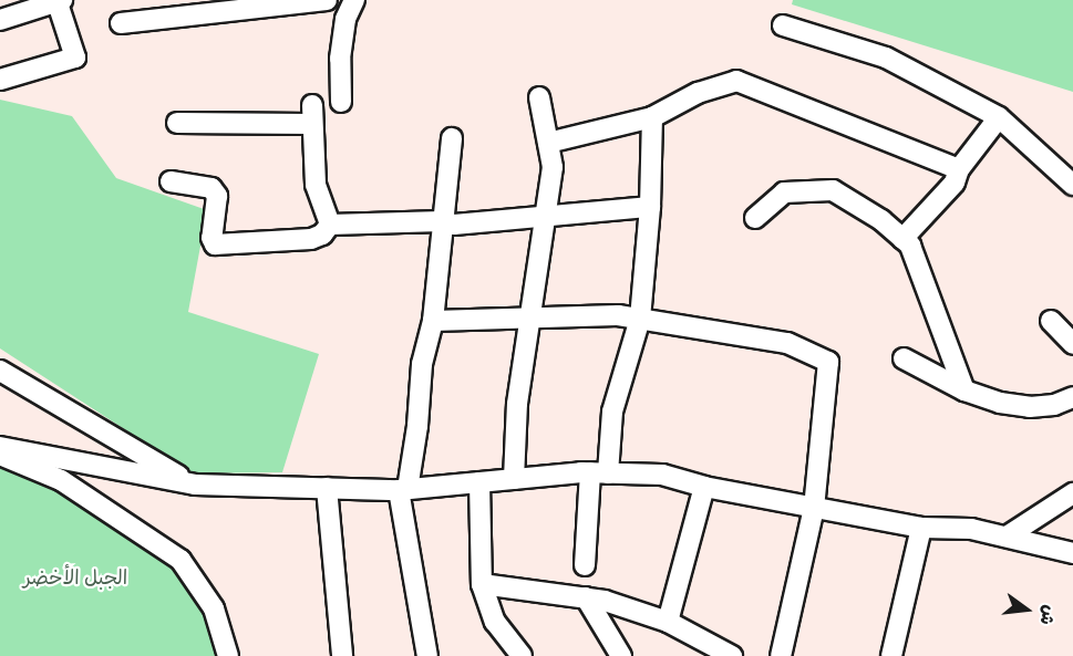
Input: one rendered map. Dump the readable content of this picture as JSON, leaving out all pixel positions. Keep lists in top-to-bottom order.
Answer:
{
  "parks": ["الجبل الأخضر"],
  "north": "right"
}
